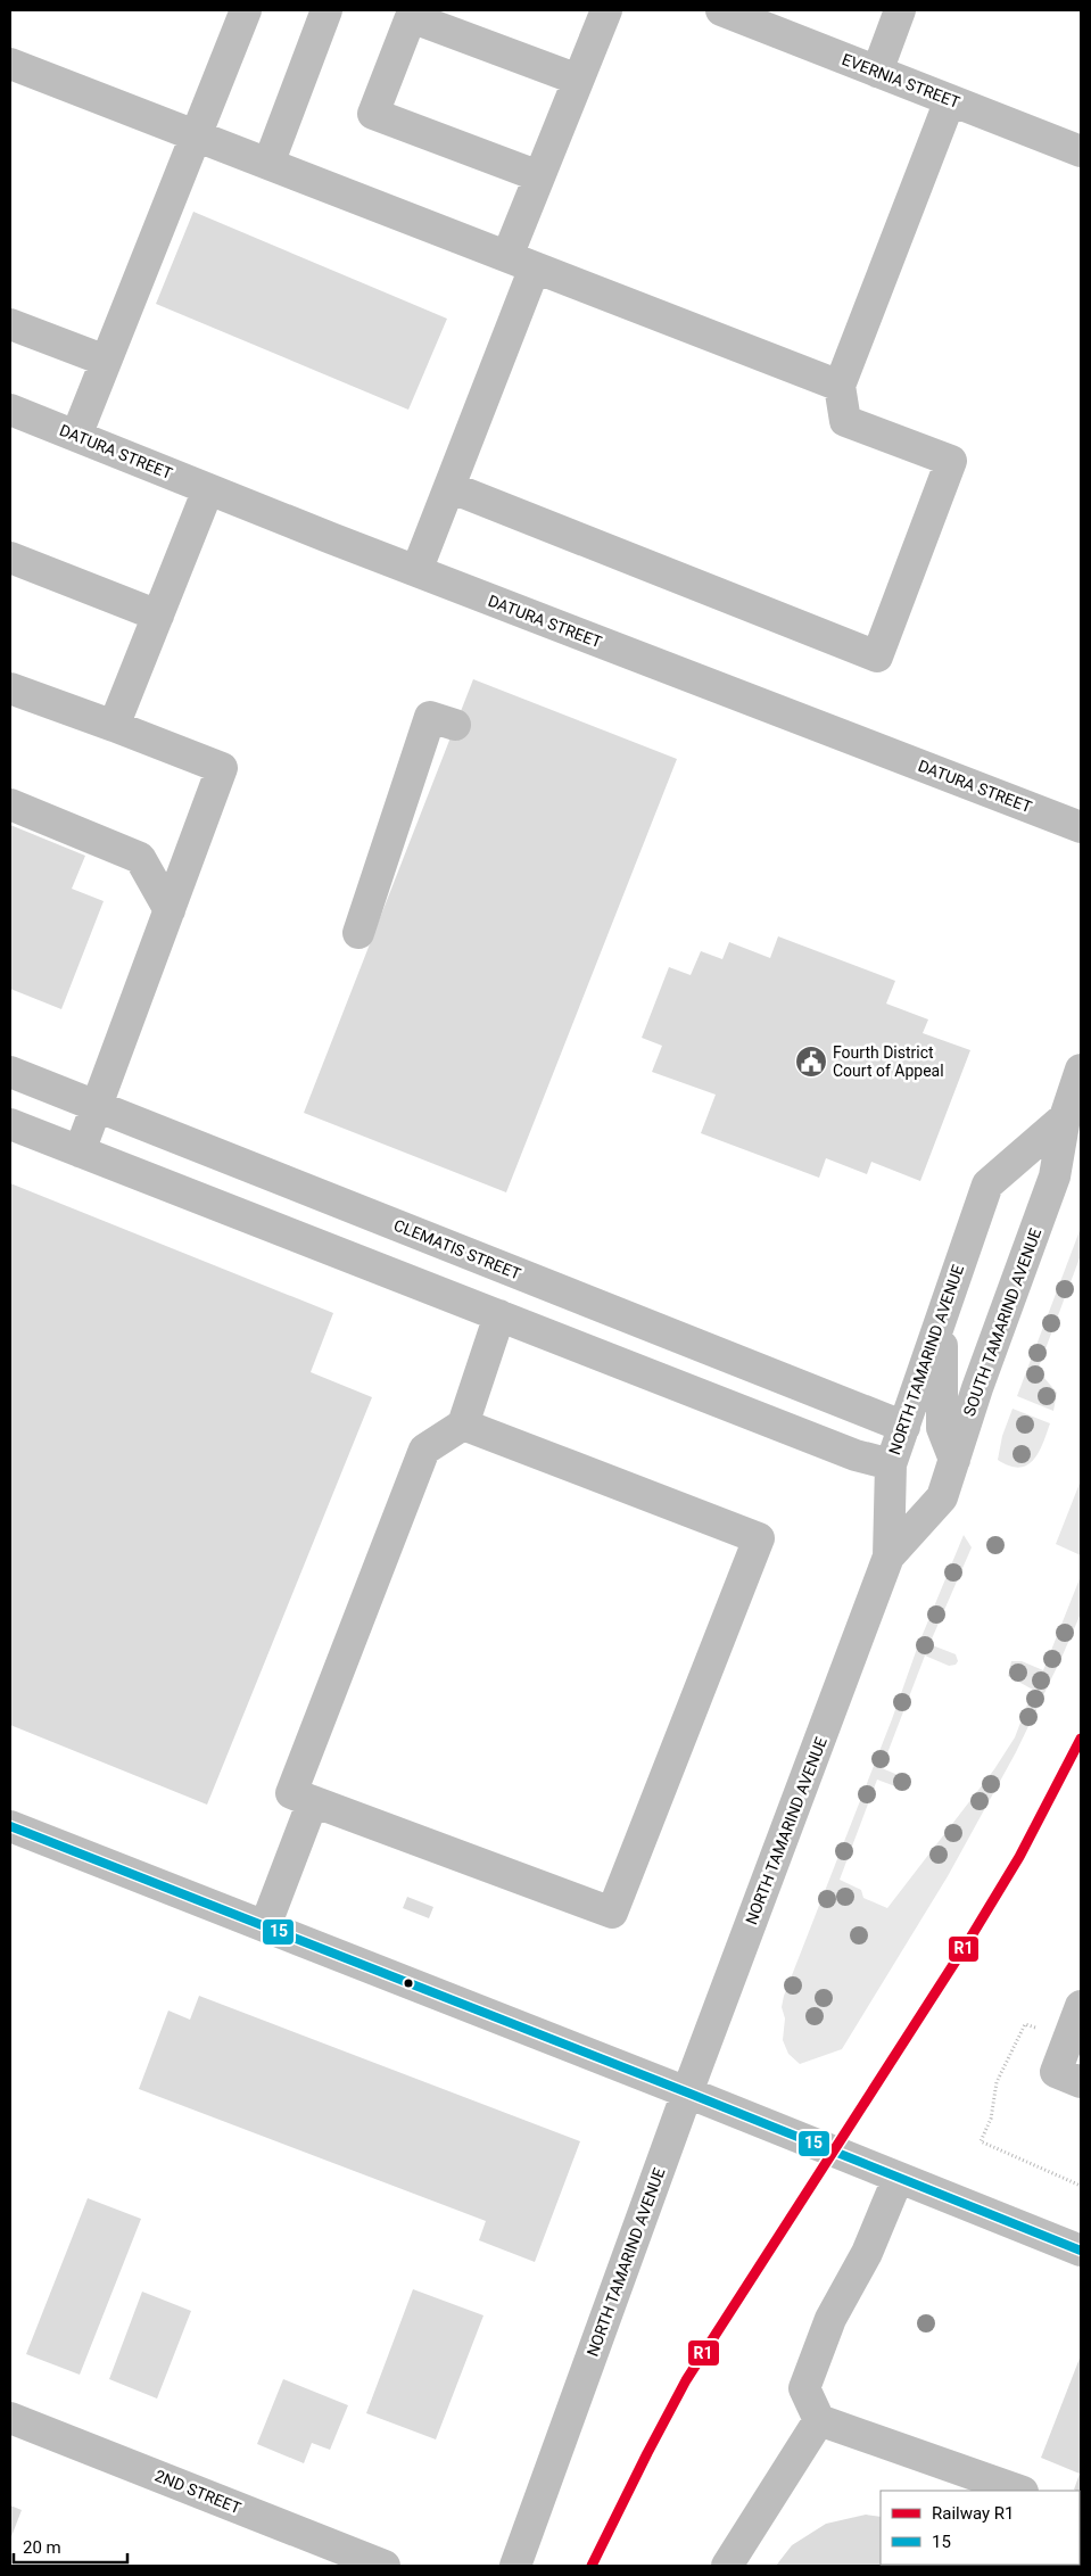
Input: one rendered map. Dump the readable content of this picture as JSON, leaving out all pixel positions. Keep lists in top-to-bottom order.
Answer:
{
  "streets": {
    "street": [
      "EVERNIA STREET",
      "DATURA STREET",
      "CLEMATIS STREET",
      "SOUTH TAMARIND AVENUE",
      "NORTH TAMARIND AVENUE",
      "2ND STREET"
    ]
  },
  "crossings": [
    ["CLEMATIS STREET", "NORTH TAMARIND AVENUE"],
    ["SOUTH TAMARIND AVENUE", "NORTH TAMARIND AVENUE"]
  ],
  "places": {
    "public building": ["Fourth District Court of Appeal"]
  },
  "lines": ["rail line R1", "transit line 15"],
  "legend": ["Railway R1", "15"],
  "scale_bar": "20 m"
}
